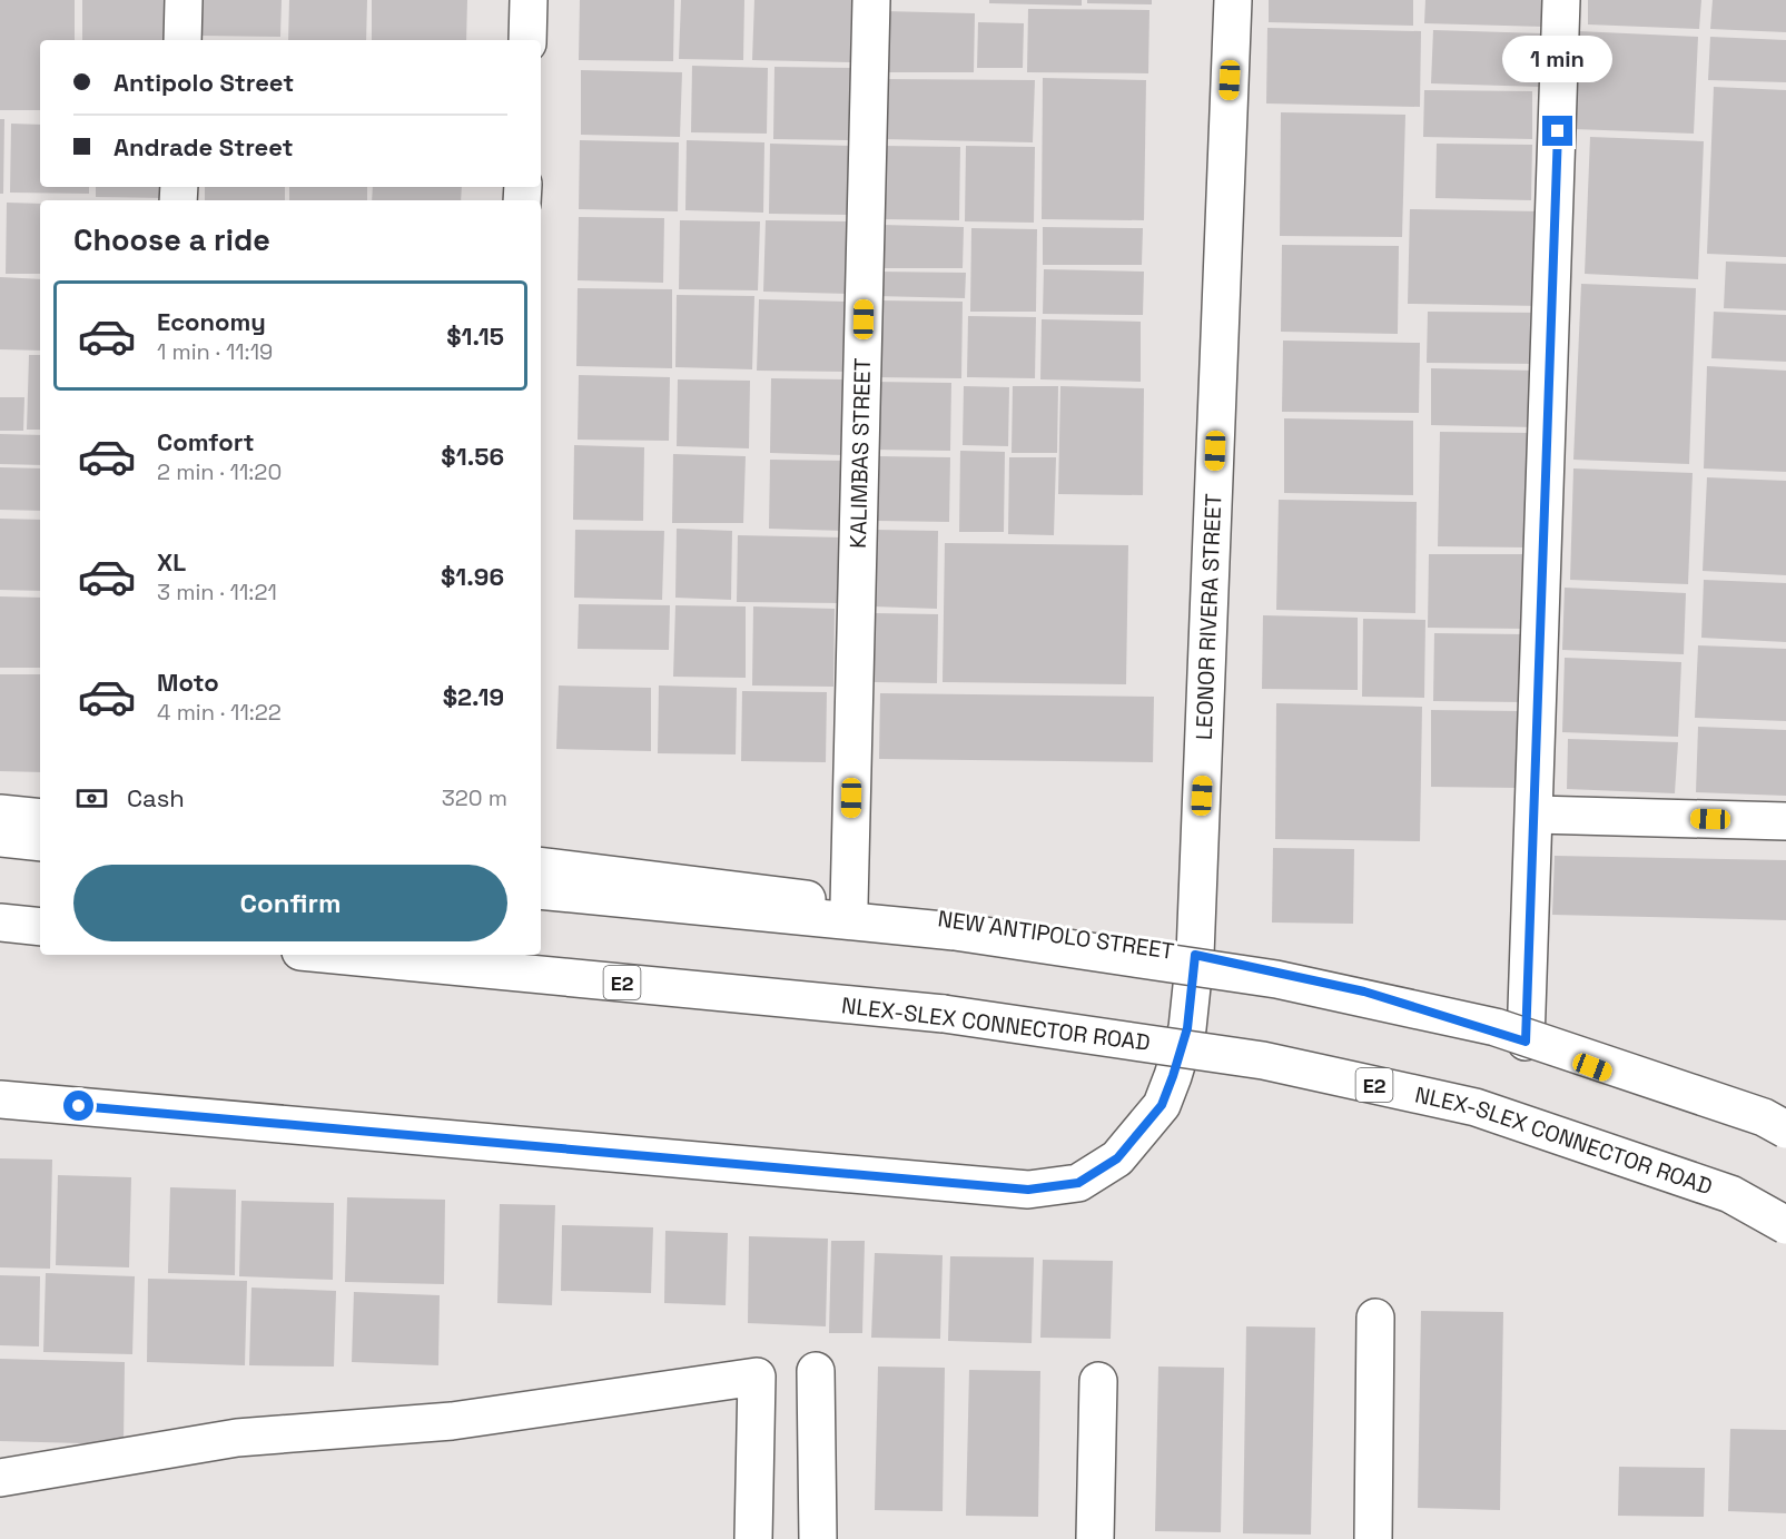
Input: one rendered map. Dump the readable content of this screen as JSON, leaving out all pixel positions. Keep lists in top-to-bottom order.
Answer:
{
  "streets": {
    "main road": [
      "KALIMBAS STREET",
      "LEONOR RIVERA STREET",
      "NEW ANTIPOLO STREET",
      "E2",
      "NLEX-SLEX CONNECTOR ROAD"
    ]
  },
  "crossings": [
    ["KALIMBAS STREET", "NEW ANTIPOLO STREET"],
    ["LEONOR RIVERA STREET", "NEW ANTIPOLO STREET"]
  ],
  "page": {
    "bubble": "1 min",
    "banner": ["Antipolo Street", "Andrade Street"],
    "heading": "Choose a ride",
    "list": [
      {
        "name": "Economy",
        "note": "1 min · 11:19",
        "value": "$1.15"
      },
      {
        "name": "Comfort",
        "note": "2 min · 11:20",
        "value": "$1.56"
      },
      {
        "name": "XL",
        "note": "3 min · 11:21",
        "value": "$1.96"
      },
      {
        "name": "Moto",
        "note": "4 min · 11:22",
        "value": "$2.19"
      }
    ],
    "pay": ["Cash", "320 m"],
    "buttons": "Confirm"
  }
}
